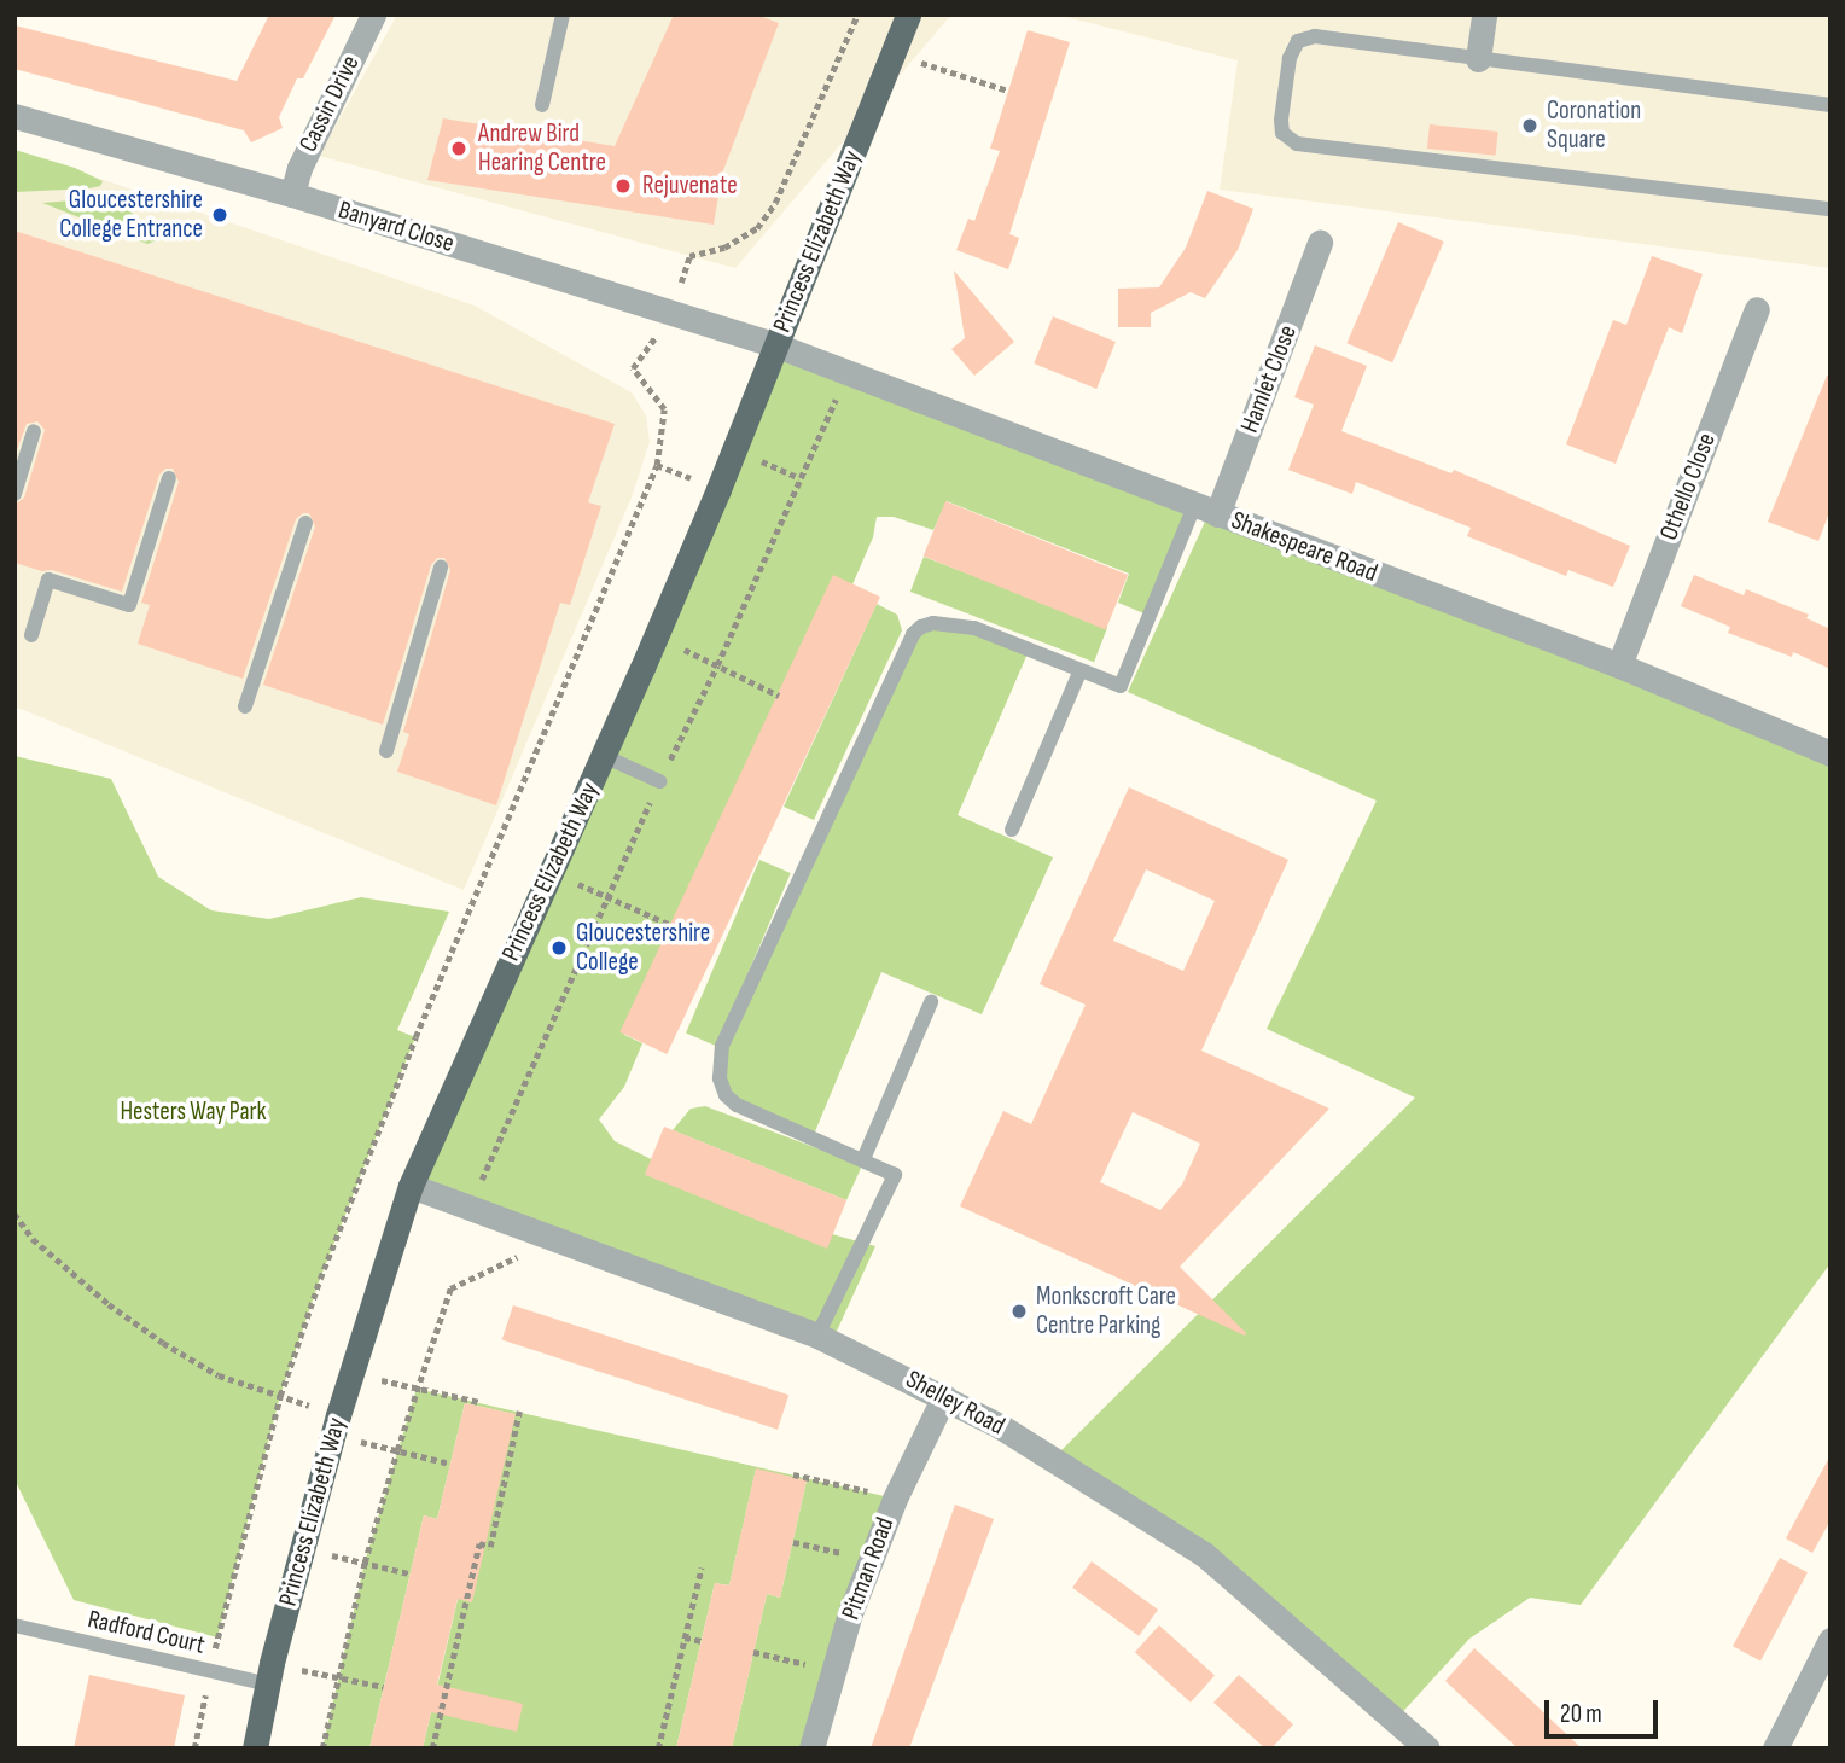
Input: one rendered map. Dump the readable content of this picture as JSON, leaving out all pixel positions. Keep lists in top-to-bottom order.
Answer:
{
  "streets": {
    "main road": ["Princess Elizabeth Way"],
    "street": [
      "Cassin Drive",
      "Banyard Close",
      "Hamlet Close",
      "Othello Close",
      "Shakespeare Road",
      "Shelley Road",
      "Pitman Road"
    ],
    "lane": ["Radford Court"]
  },
  "crossings": [
    ["Cassin Drive", "Banyard Close"],
    ["Banyard Close", "Princess Elizabeth Way"],
    ["Banyard Close", "Shakespeare Road"],
    ["Princess Elizabeth Way", "Shakespeare Road"],
    ["Princess Elizabeth Way", "Shelley Road"],
    ["Princess Elizabeth Way", "Radford Court"],
    ["Hamlet Close", "Shakespeare Road"],
    ["Othello Close", "Shakespeare Road"],
    ["Shelley Road", "Pitman Road"]
  ],
  "parks": ["Hesters Way Park"],
  "places": [
    "Coronation Square",
    "Andrew Bird Hearing Centre",
    "Rejuvenate",
    "Gloucestershire College Entrance",
    "Gloucestershire College",
    "Monkscroft Care Centre Parking"
  ],
  "scale_bar": "20 m"
}
